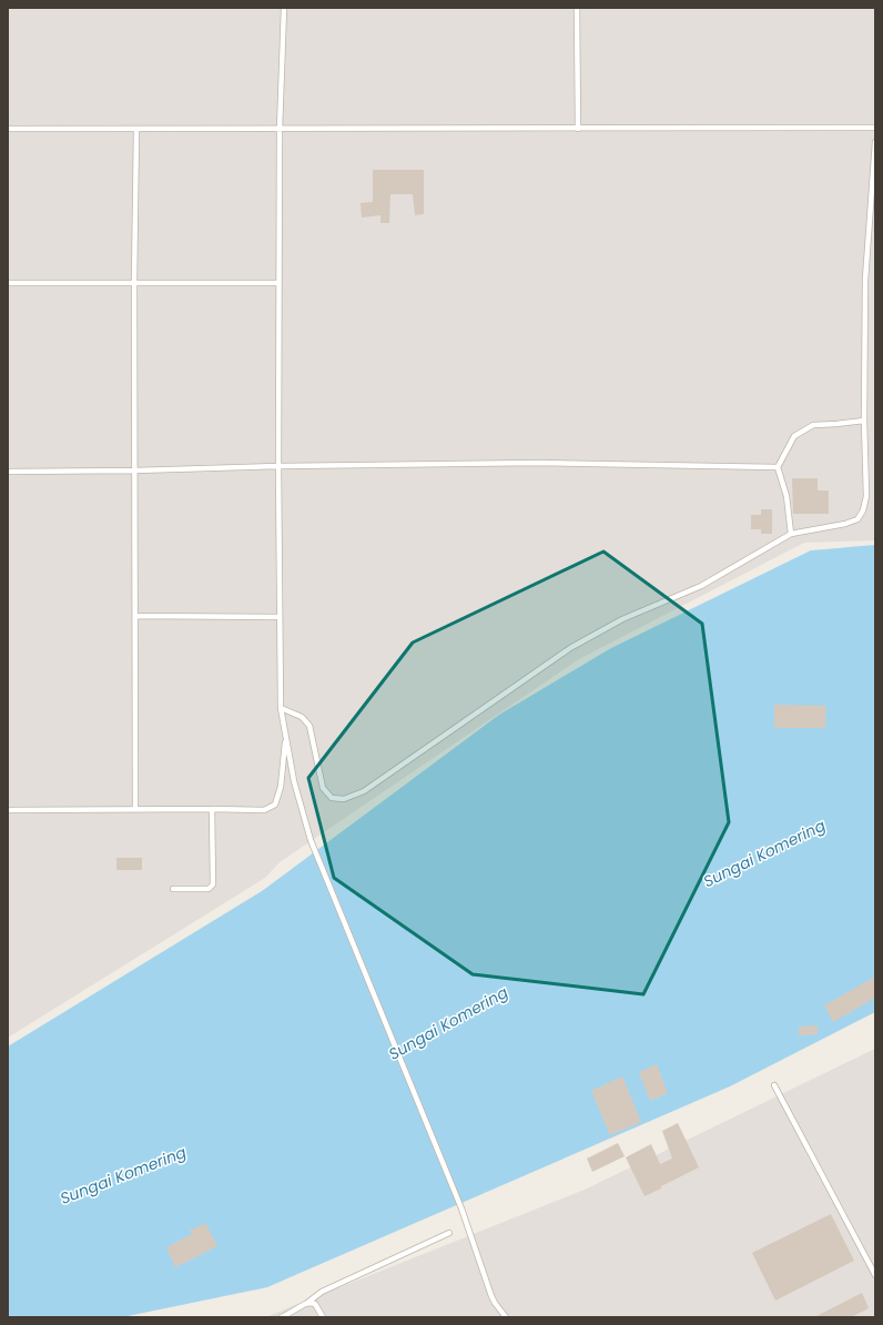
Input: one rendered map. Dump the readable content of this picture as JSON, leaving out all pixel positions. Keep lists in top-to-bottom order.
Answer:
{
  "water": ["Sungai Komering"]
}
